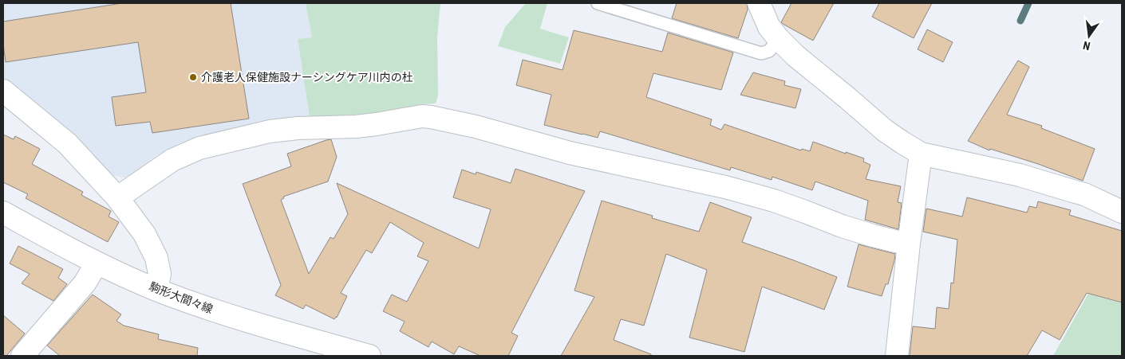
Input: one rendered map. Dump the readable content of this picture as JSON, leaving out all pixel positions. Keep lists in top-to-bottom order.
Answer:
{
  "streets": {
    "street": ["駒形大間々線"]
  },
  "places": ["介護老人保健施設ナーシングケア川内の杜"],
  "north": "bottom"
}
